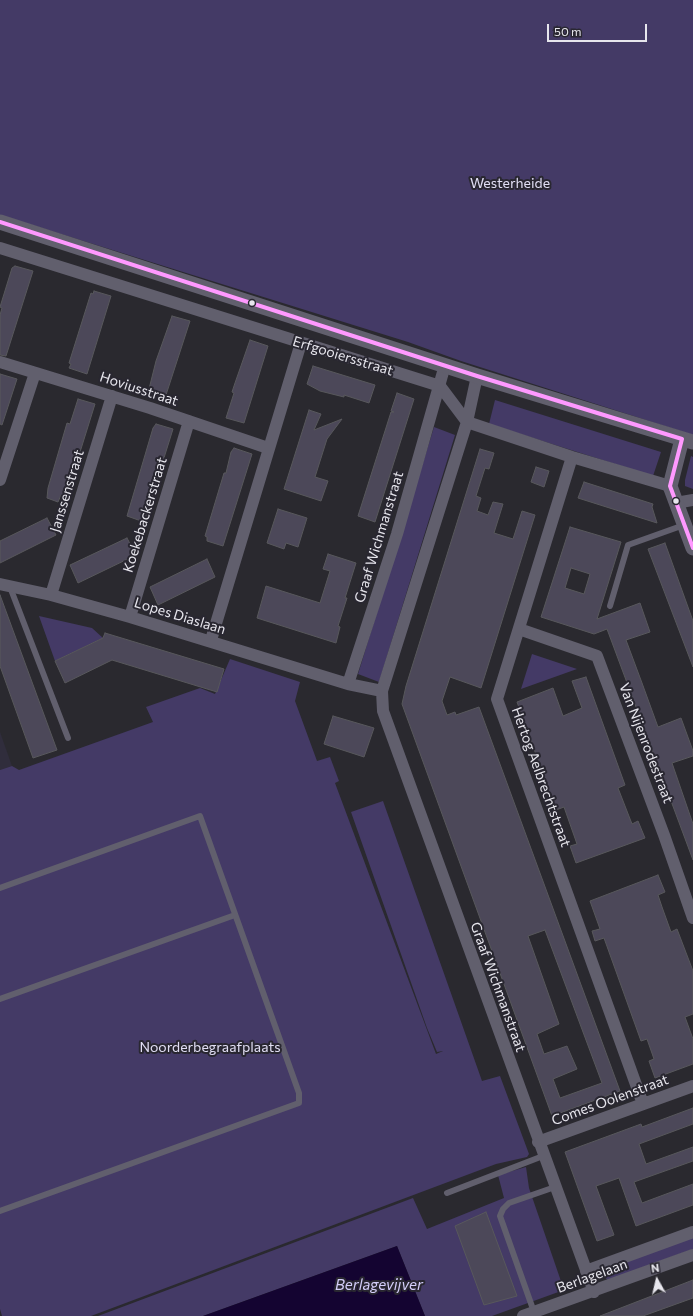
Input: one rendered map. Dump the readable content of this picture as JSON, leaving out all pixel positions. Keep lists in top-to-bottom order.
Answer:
{
  "streets": {
    "street": [
      "Erfgooiersstraat",
      "Hoviusstraat",
      "Janssenstraat",
      "Koekebackerstraat",
      "Graaf Wichmanstraat",
      "Lopes Diaslaan",
      "Van Nijenrodestraat",
      "Hertog Aelbrechtstraat",
      "Comes Oolenstraat",
      "Berlagelaan"
    ]
  },
  "crossings": [
    ["Erfgooiersstraat", "Graaf Wichmanstraat"],
    ["Hoviusstraat", "Janssenstraat"],
    ["Hoviusstraat", "Koekebackerstraat"],
    ["Janssenstraat", "Lopes Diaslaan"],
    ["Koekebackerstraat", "Lopes Diaslaan"],
    ["Graaf Wichmanstraat", "Lopes Diaslaan"],
    ["Graaf Wichmanstraat", "Comes Oolenstraat"],
    ["Graaf Wichmanstraat", "Berlagelaan"],
    ["Van Nijenrodestraat", "Hertog Aelbrechtstraat"],
    ["Hertog Aelbrechtstraat", "Comes Oolenstraat"]
  ],
  "water": ["Berlagevijver"],
  "parks": ["Westerheide", "Noorderbegraafplaats"],
  "scale_bar": "50 m",
  "north": "top"
}
